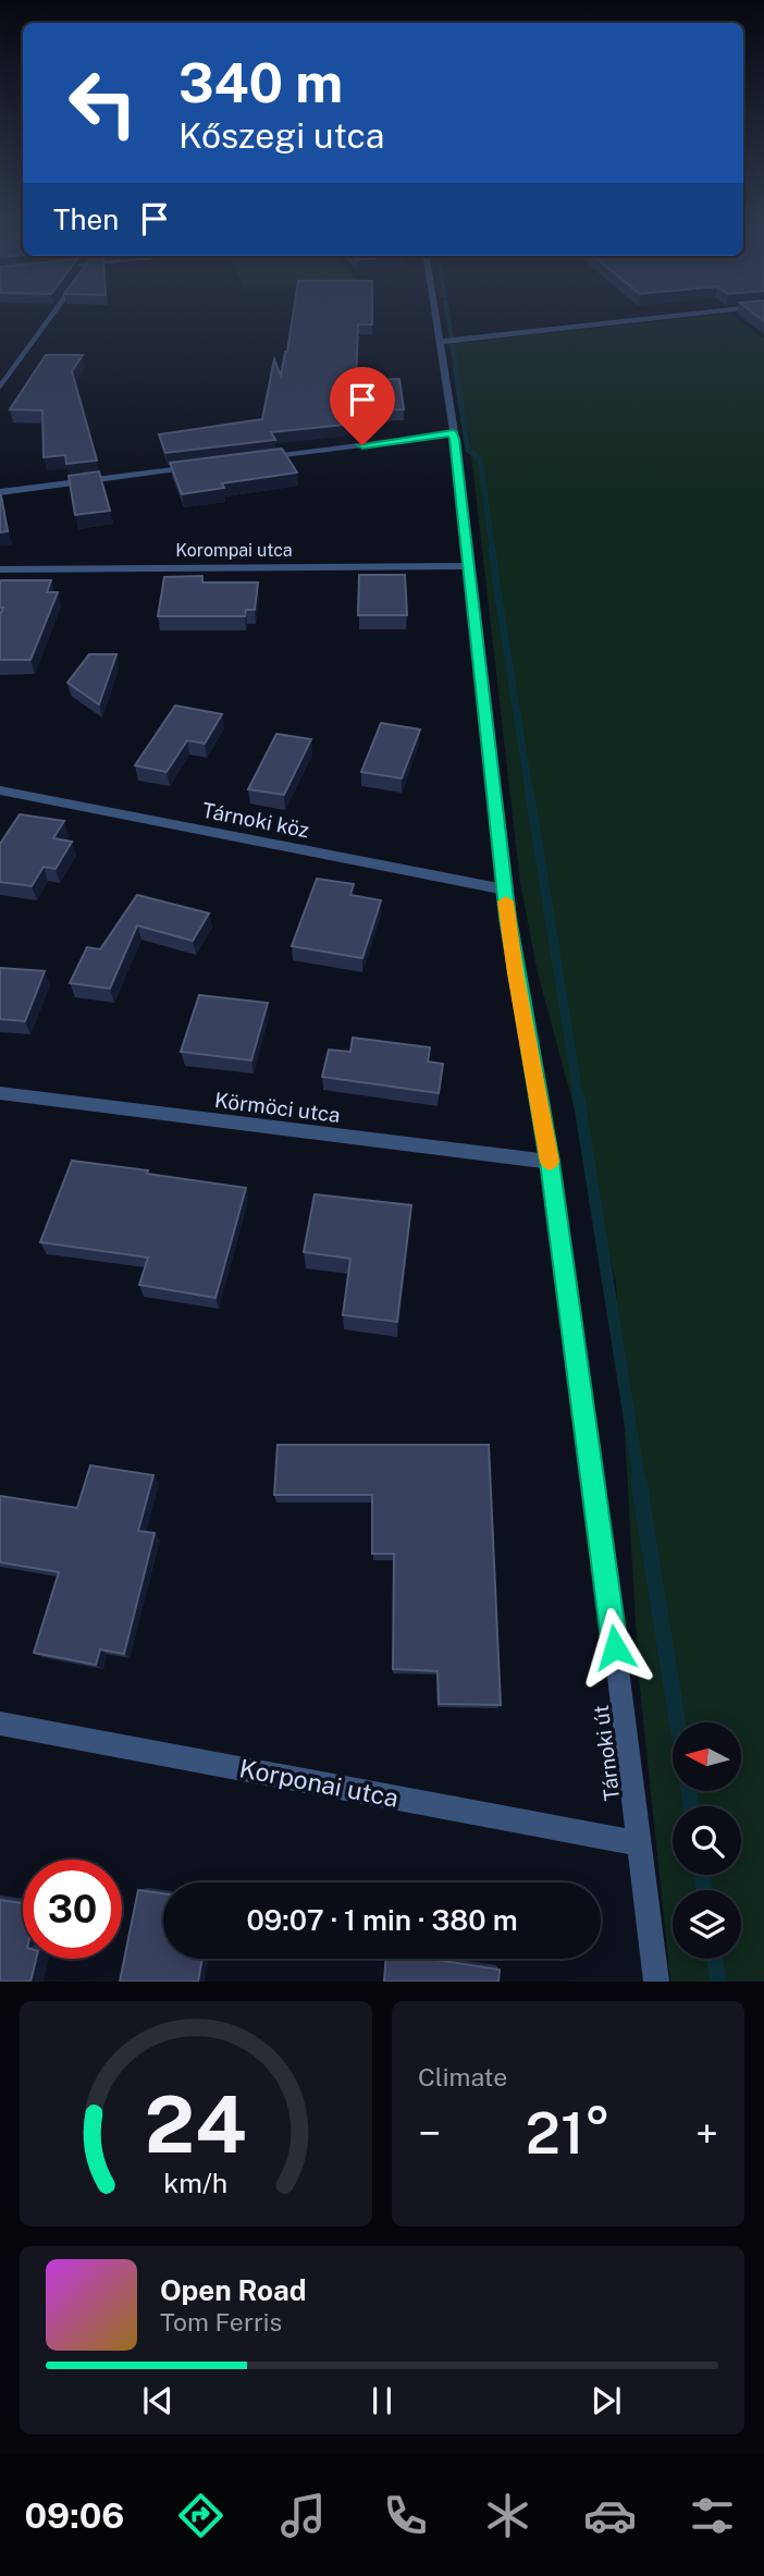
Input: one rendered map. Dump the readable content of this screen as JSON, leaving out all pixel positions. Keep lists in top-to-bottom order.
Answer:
{
  "streets": {
    "street": [
      "Korompai utca",
      "Tárnoki köz",
      "Körmöci utca",
      "Tárnoki út",
      "Korponai utca"
    ]
  },
  "crossings": [
    ["Korompai utca", "Tárnoki út"],
    ["Tárnoki köz", "Tárnoki út"],
    ["Körmöci utca", "Tárnoki út"],
    ["Tárnoki út", "Korponai utca"]
  ],
  "north": "left",
  "page": {
    "turn": ["340 m", "Kőszegi utca"],
    "then": "Then",
    "limit": "30",
    "trip": "09:07 · 1 min · 380 m",
    "tile": "Climate",
    "heat": ["−", "21°", "+"],
    "song": ["Open Road", "Tom Ferris"],
    "tabs": "09:06",
    "gauge": ["24", "km/h"]
  }
}
